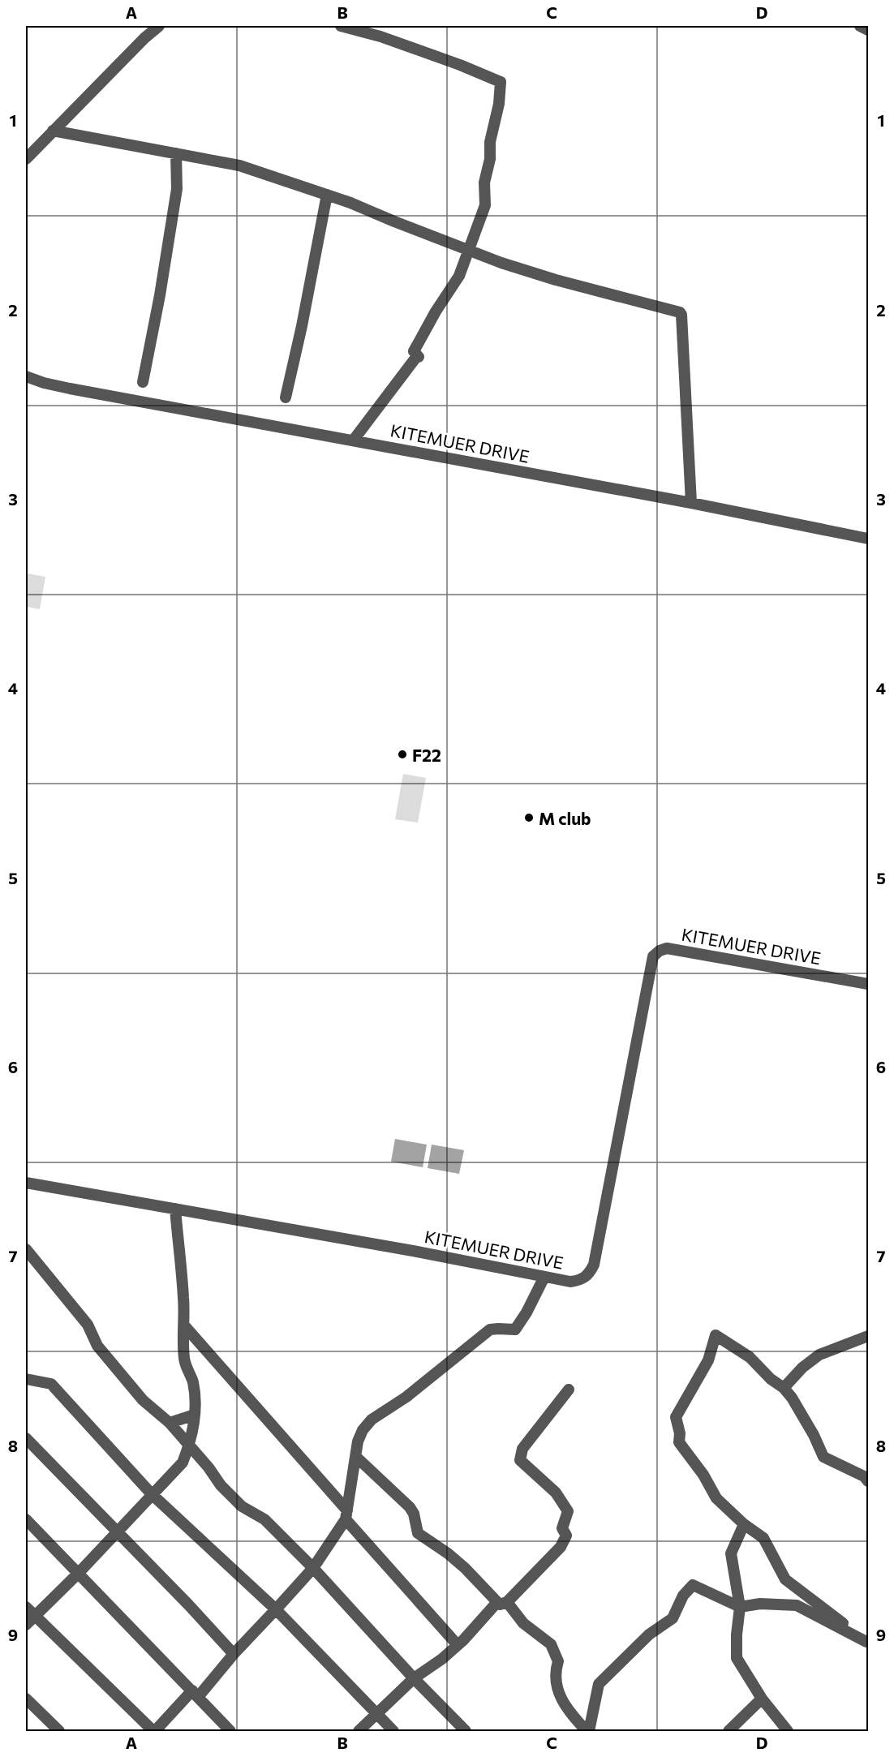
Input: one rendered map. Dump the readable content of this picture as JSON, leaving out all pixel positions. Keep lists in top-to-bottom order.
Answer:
{
  "streets": {
    "street": ["KITEMUER DRIVE"]
  },
  "places": ["F22", "M club"],
  "grid": {
    "columns": [
      "A",
      "B",
      "C",
      "D"
    ],
    "rows": [
      "1",
      "2",
      "3",
      "4",
      "5",
      "6",
      "7",
      "8",
      "9"
    ]
  }
}
